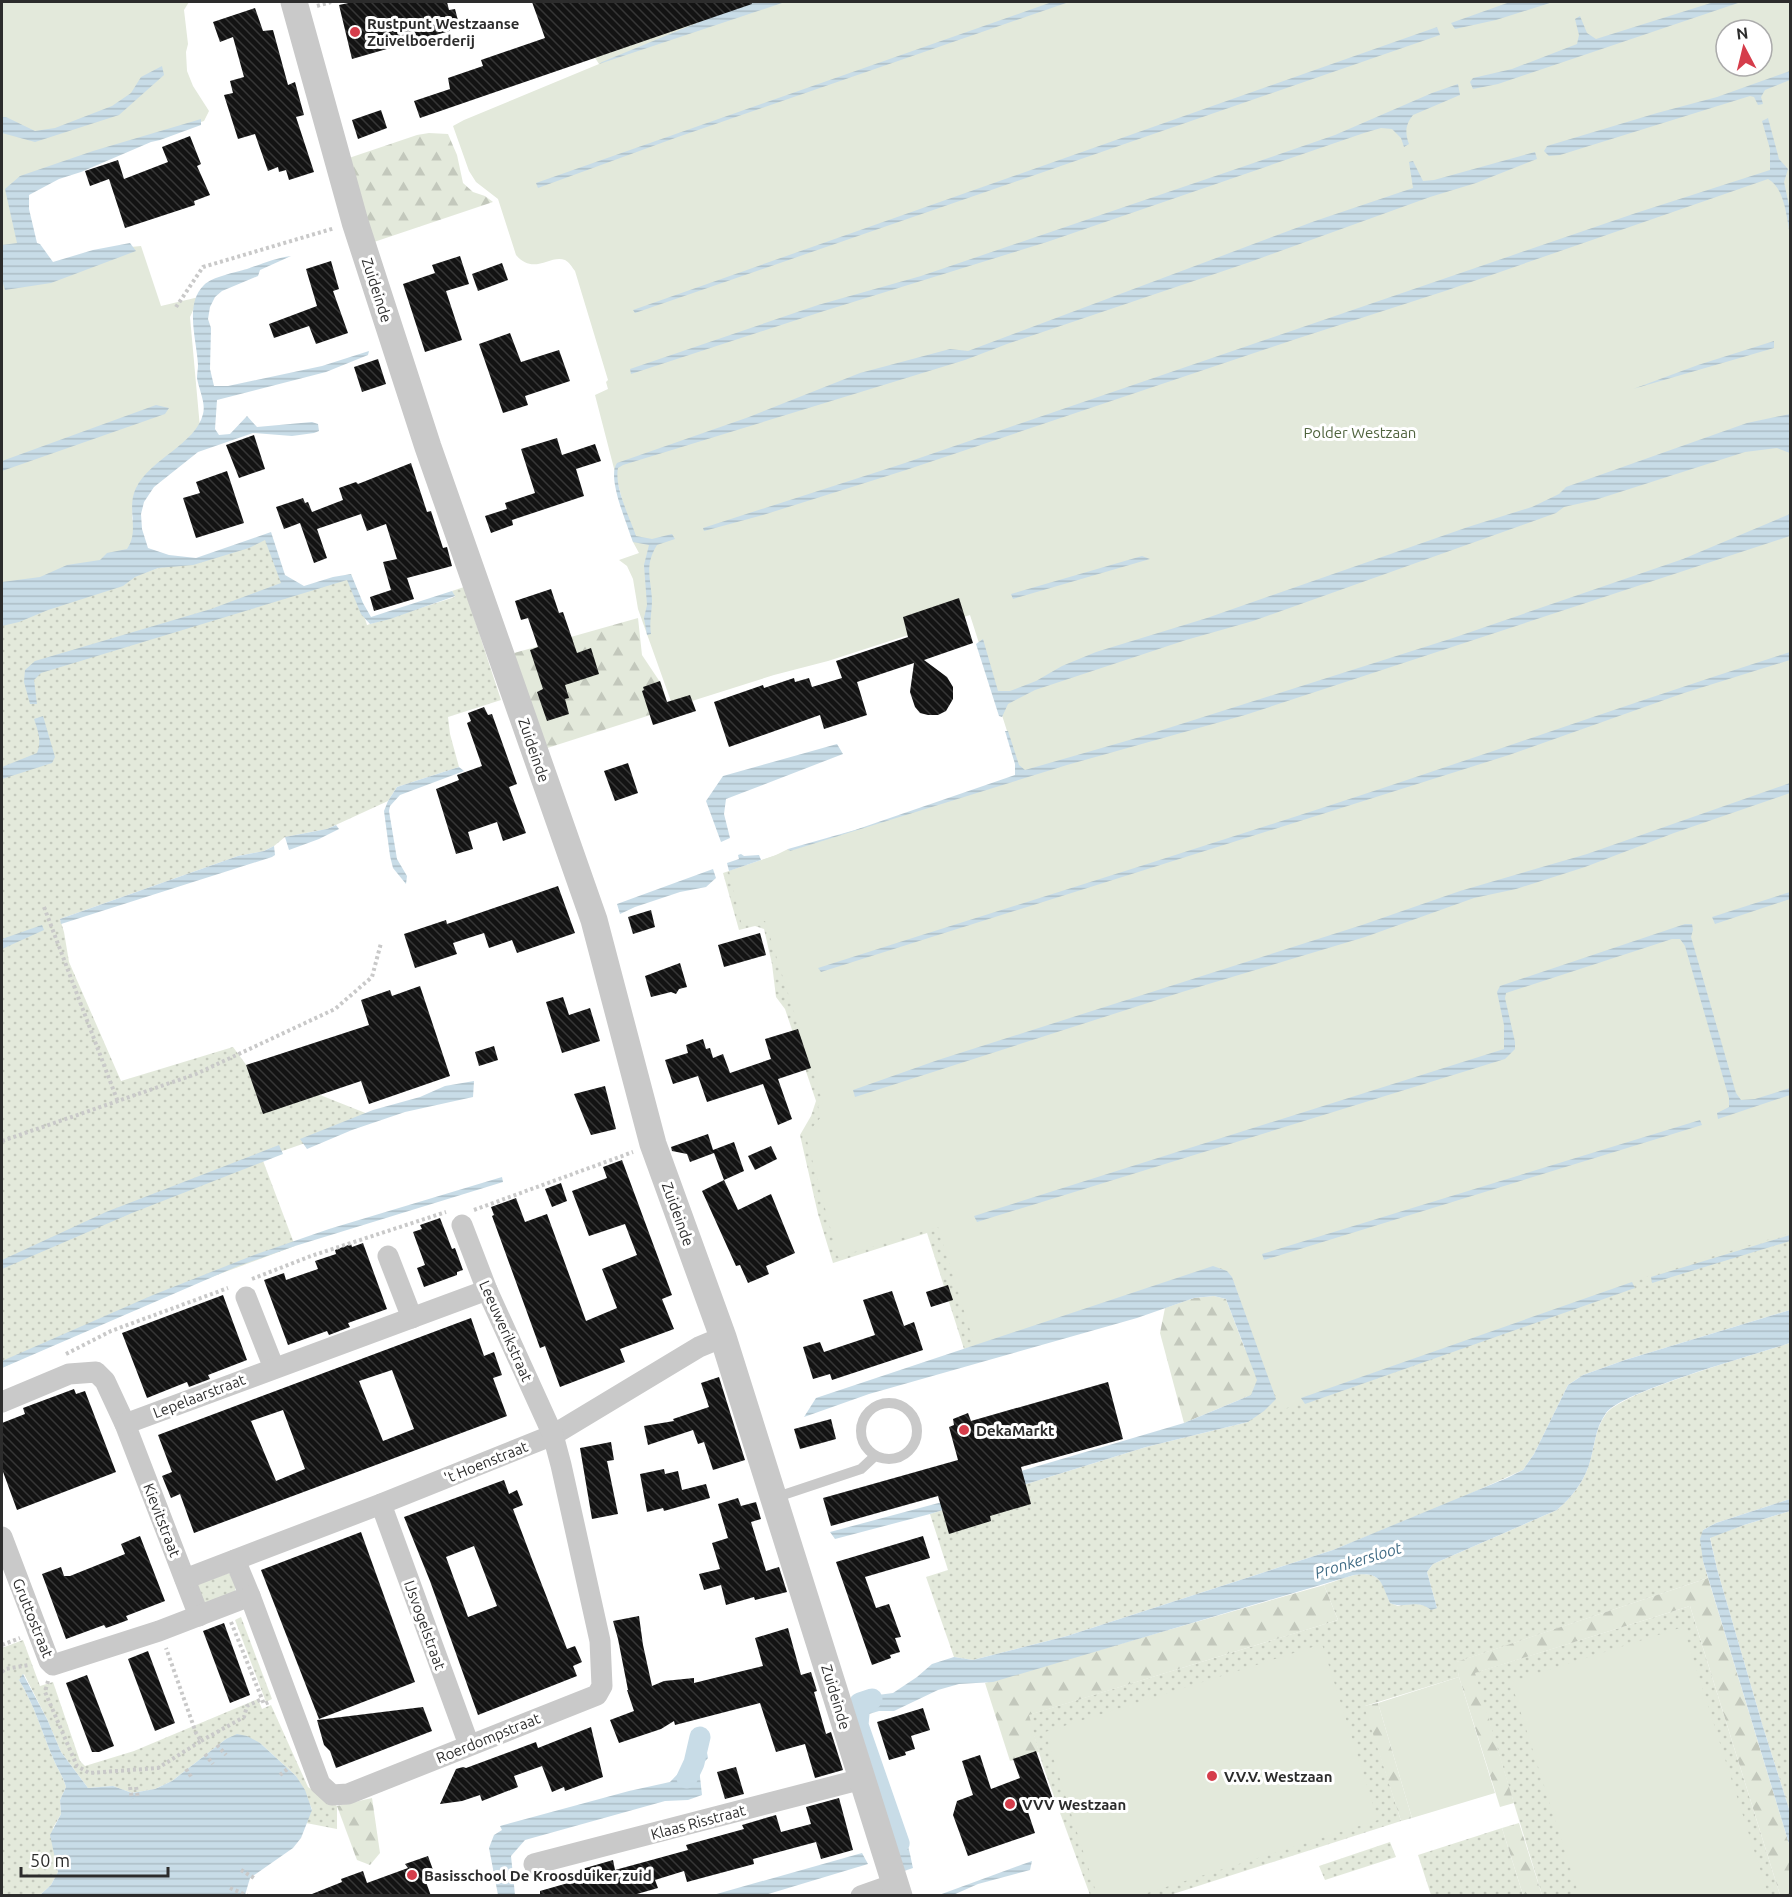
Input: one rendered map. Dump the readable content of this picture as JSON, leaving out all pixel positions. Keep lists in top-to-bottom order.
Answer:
{
  "streets": {
    "street": [
      "Zuideinde",
      "Leeuwerikstraat",
      "Lepelaarstraat",
      "'t Hoenstraat",
      "Kievitstraat",
      "Gruttostraat",
      "IJsvogelstraat",
      "Roerdompstraat",
      "Klaas Risstraat"
    ]
  },
  "crossings": [
    ["Zuideinde", "'t Hoenstraat"],
    ["Zuideinde", "Klaas Risstraat"],
    ["Leeuwerikstraat", "Lepelaarstraat"],
    ["Leeuwerikstraat", "'t Hoenstraat"],
    ["Leeuwerikstraat", "Roerdompstraat"],
    ["Lepelaarstraat", "Kievitstraat"],
    ["'t Hoenstraat", "Kievitstraat"],
    ["'t Hoenstraat", "IJsvogelstraat"],
    ["'t Hoenstraat", "Roerdompstraat"],
    ["IJsvogelstraat", "Roerdompstraat"]
  ],
  "water": ["Pronkersloot"],
  "parks": ["Polder Westzaan"],
  "places": [
    "Rustpunt Westzaanse Zuivelboerderij",
    "DekaMarkt",
    "V.V.V. Westzaan",
    "VVV Westzaan",
    "Basisschool De Kroosduiker zuid"
  ],
  "scale_bar": "50 m",
  "north": "top"
}
